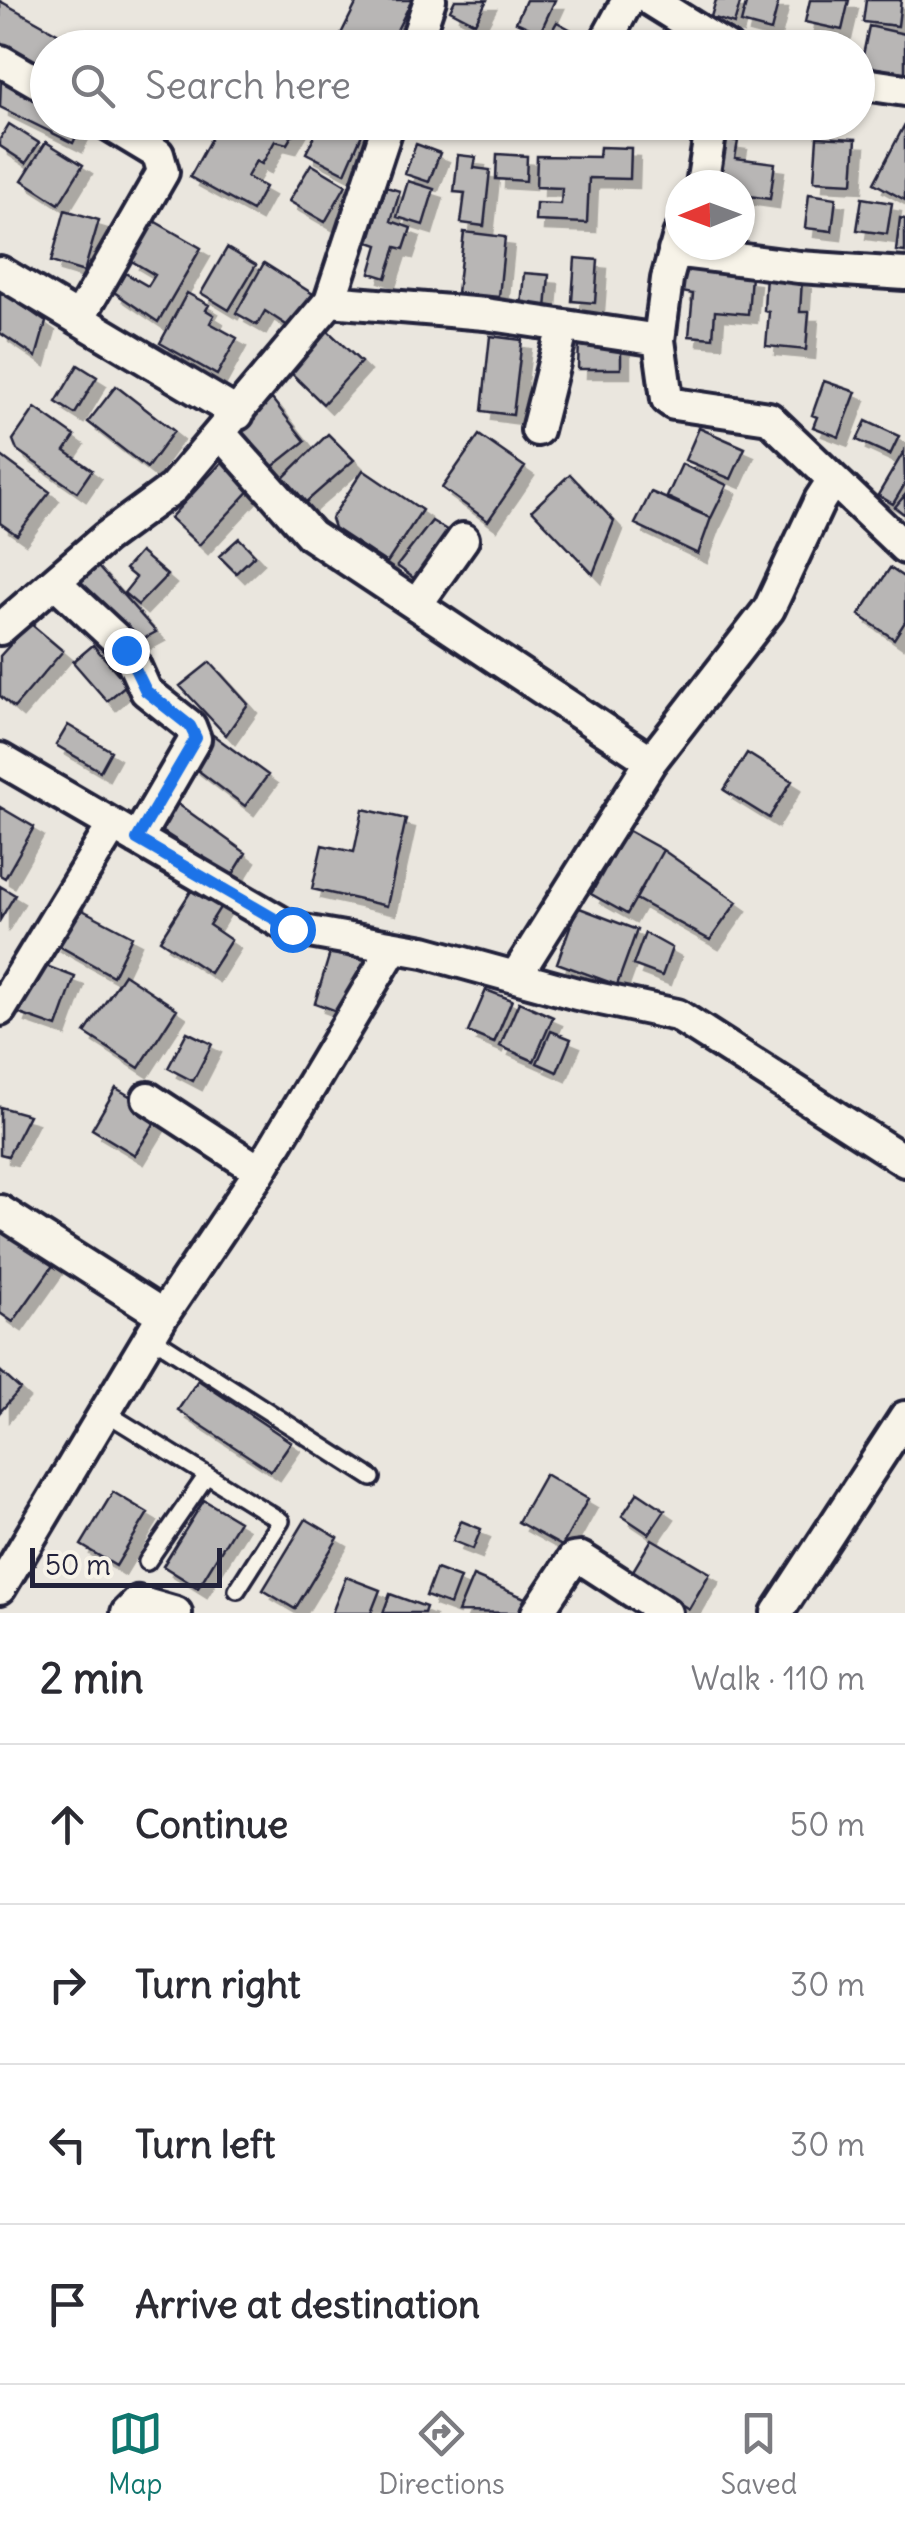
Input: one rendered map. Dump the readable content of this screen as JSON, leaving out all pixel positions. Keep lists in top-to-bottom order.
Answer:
{
  "scale_bar": "50 m",
  "north": "left",
  "page": {
    "search": "Search here",
    "scale": "50 m",
    "heading": ["2 min", "Walk · 110 m"],
    "list": [
      ["Continue", "50 m"],
      ["Turn right", "30 m"],
      ["Turn left", "30 m"],
      "Arrive at destination"
    ],
    "nav": ["Map", "Directions", "Saved"]
  }
}
